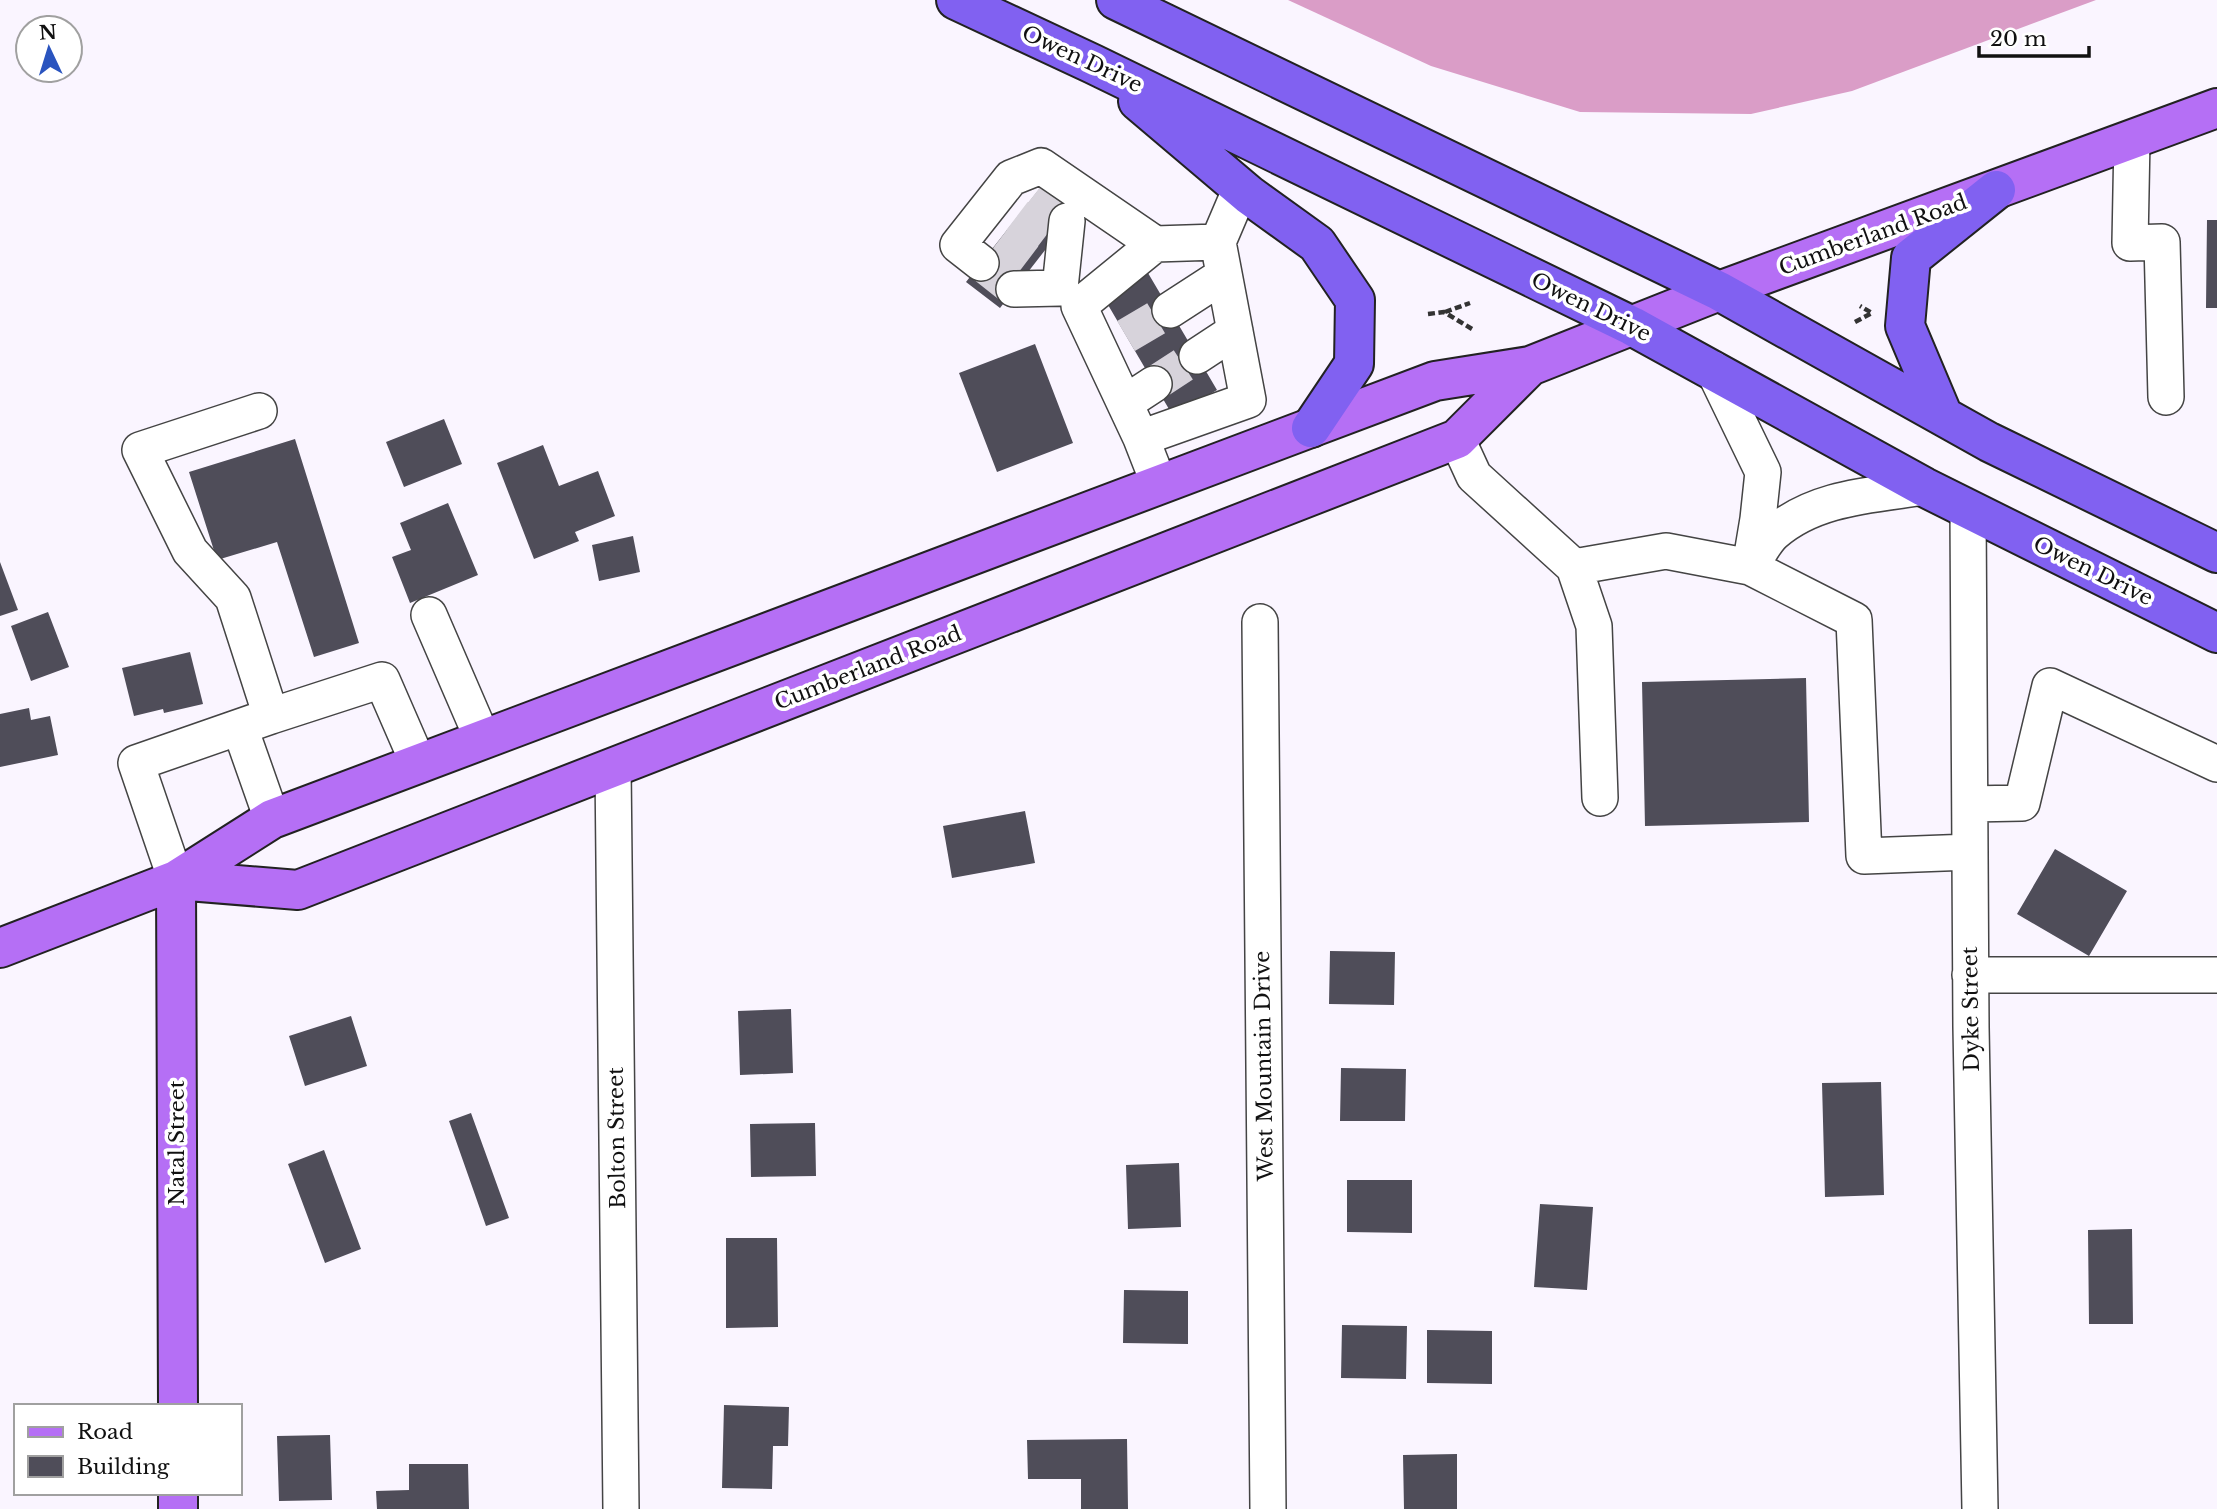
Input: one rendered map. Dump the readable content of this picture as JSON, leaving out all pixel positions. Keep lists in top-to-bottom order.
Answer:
{
  "streets": {
    "highway": ["Owen Drive"],
    "main road": ["Cumberland Road", "Natal Street"],
    "street": ["Dyke Street", "West Mountain Drive", "Bolton Street"]
  },
  "crossings": [
    ["Owen Drive", "Cumberland Road"],
    ["Owen Drive", "Dyke Street"],
    ["Cumberland Road", "Bolton Street"],
    ["Cumberland Road", "Natal Street"]
  ],
  "legend": ["Road", "Building"],
  "scale_bar": "20 m",
  "north": "top"
}
